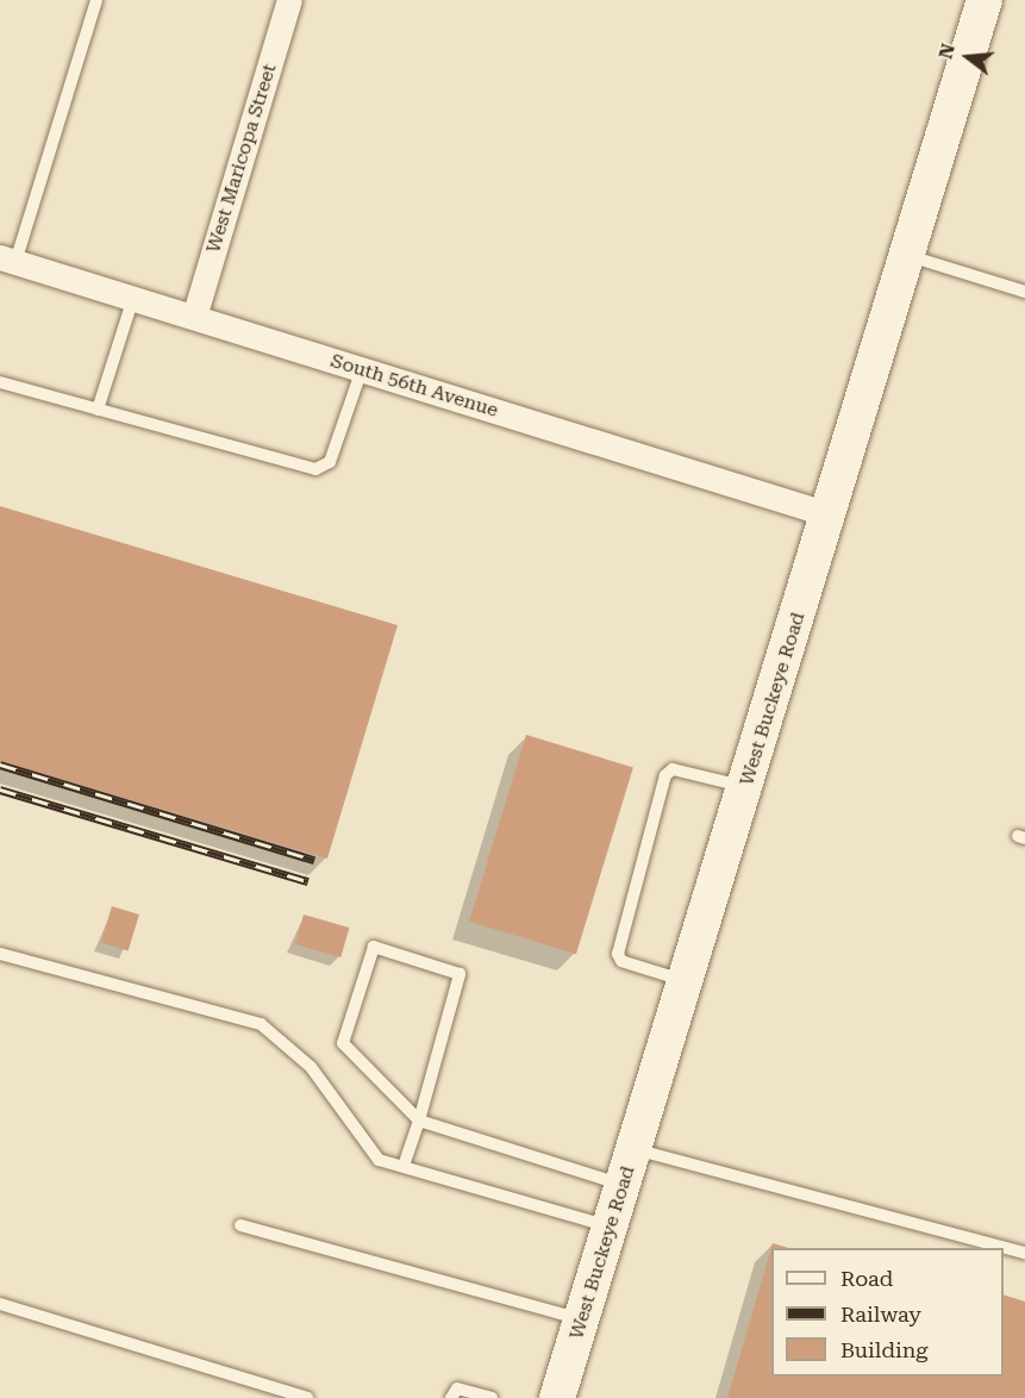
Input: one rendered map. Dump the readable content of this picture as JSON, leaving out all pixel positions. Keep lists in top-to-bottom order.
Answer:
{
  "streets": {
    "main road": ["West Buckeye Road"],
    "street": ["West Maricopa Street", "South 56th Avenue"]
  },
  "crossings": [
    ["West Maricopa Street", "South 56th Avenue"],
    ["South 56th Avenue", "West Buckeye Road"]
  ],
  "legend": ["Road", "Railway", "Building"],
  "north": "left"
}
